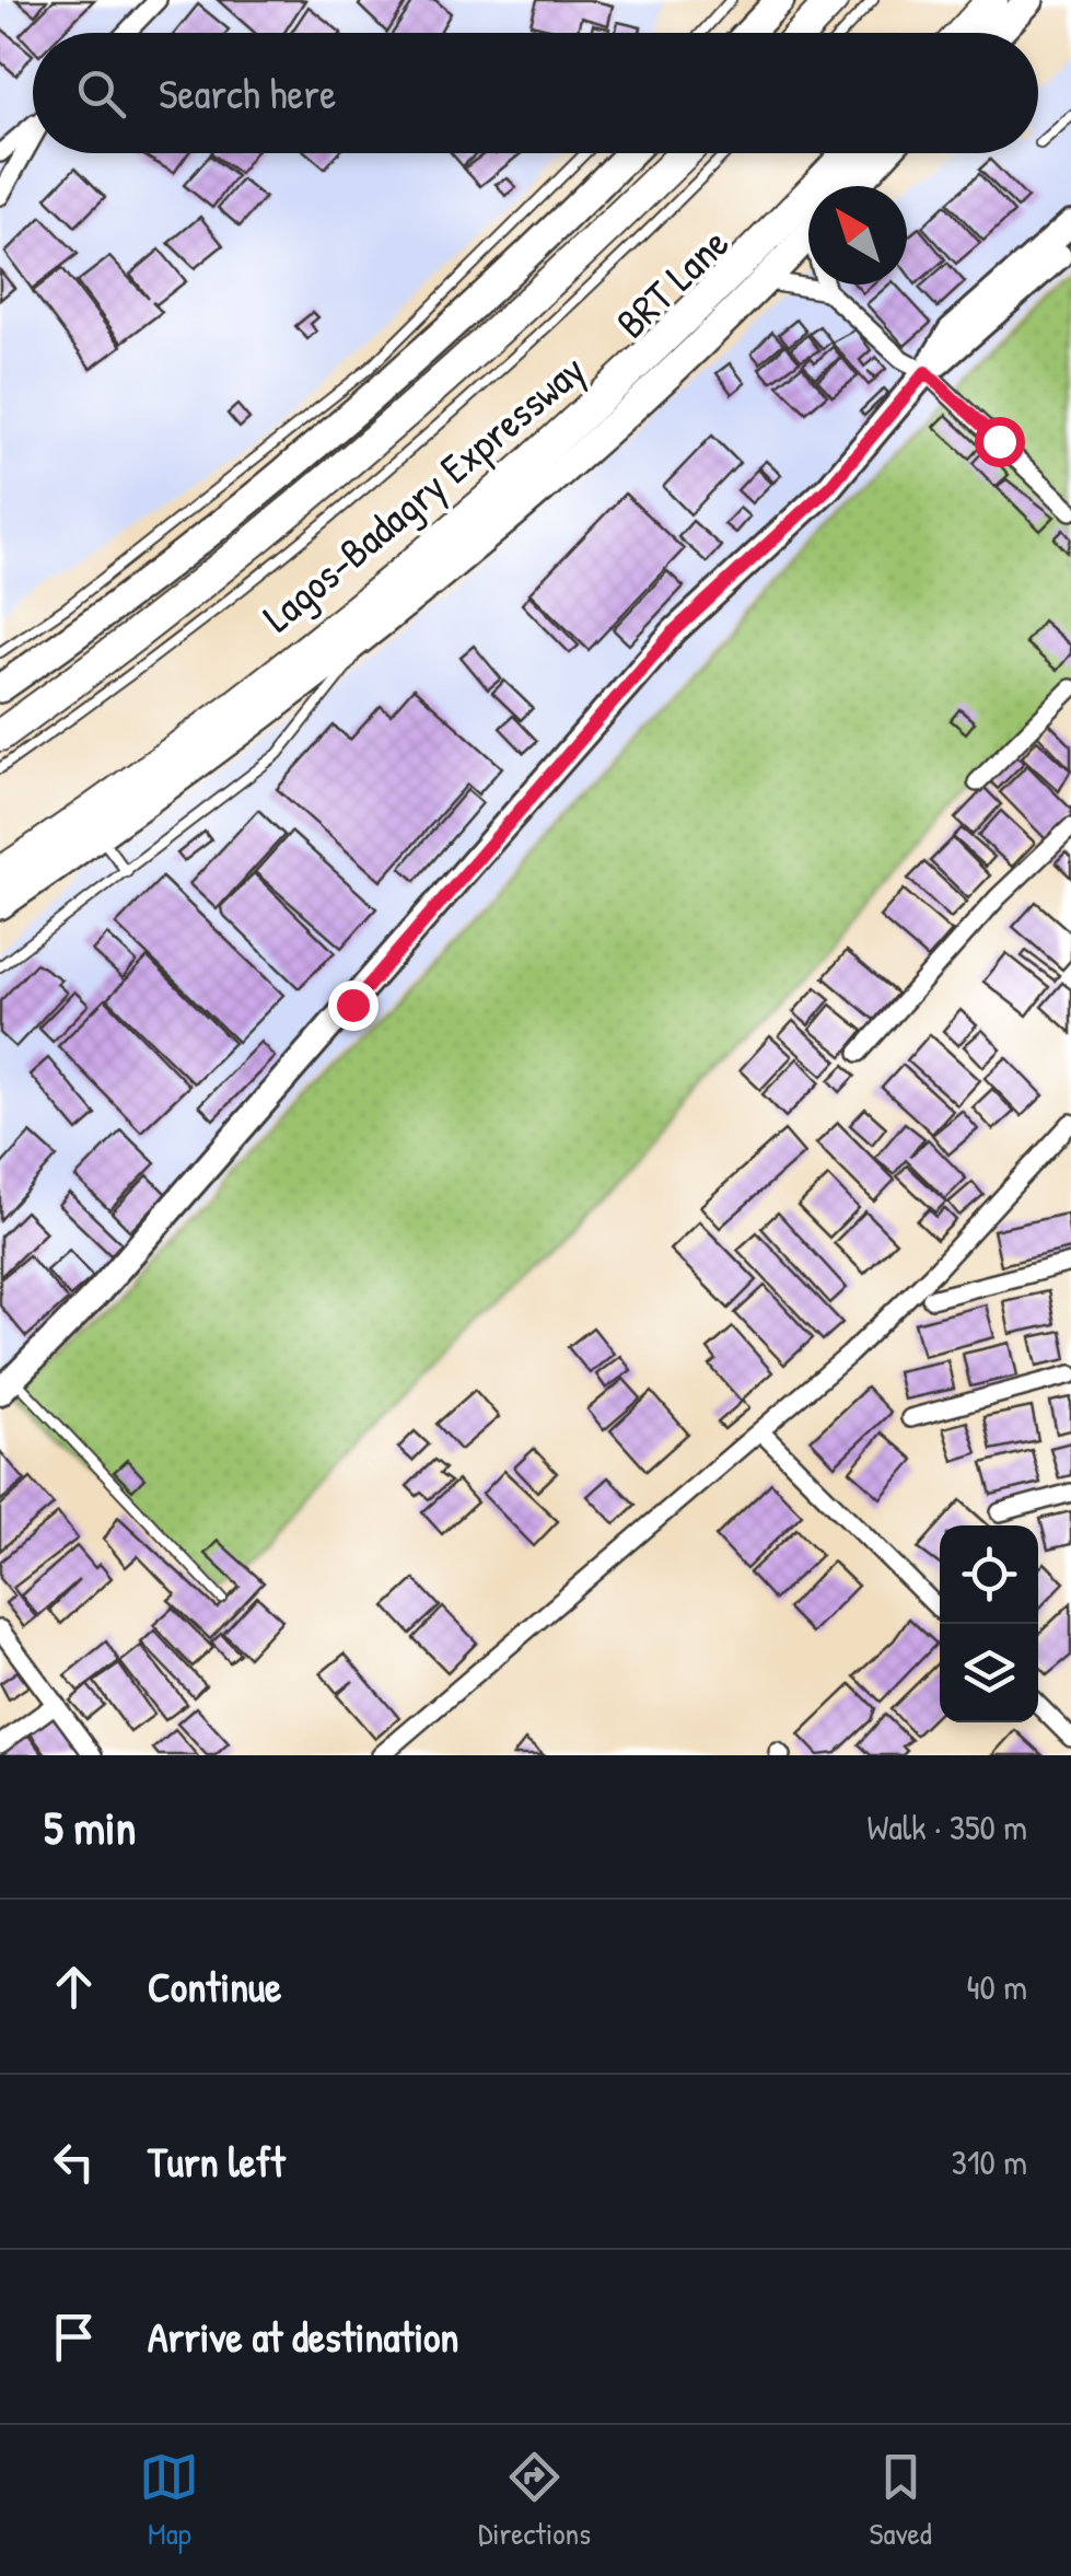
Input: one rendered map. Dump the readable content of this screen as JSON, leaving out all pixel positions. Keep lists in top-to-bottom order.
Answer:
{
  "streets": {
    "highway": ["Lagos-Badagry Expressway"],
    "lane": ["BRT Lane"]
  },
  "north": "top left",
  "page": {
    "search": "Search here",
    "heading": ["5 min", "Walk · 350 m"],
    "list": [
      ["Continue", "40 m"],
      ["Turn left", "310 m"],
      "Arrive at destination"
    ],
    "nav": ["Map", "Directions", "Saved"]
  }
}
